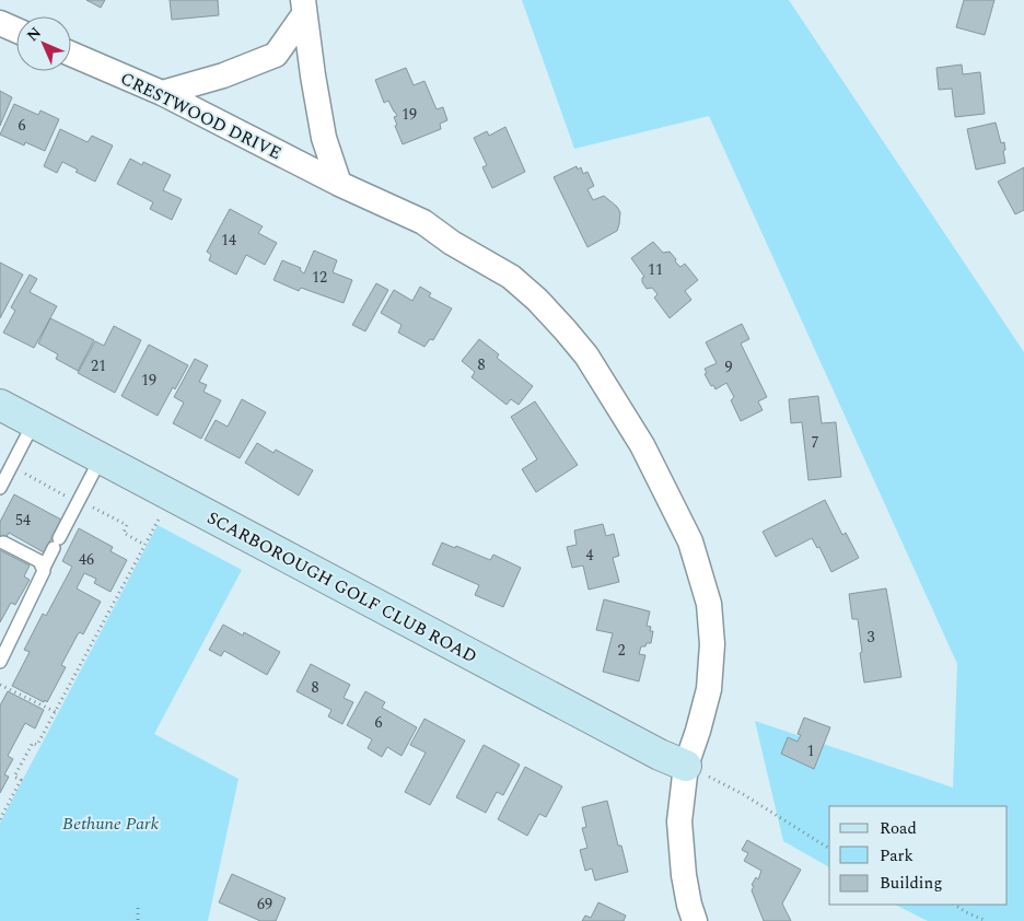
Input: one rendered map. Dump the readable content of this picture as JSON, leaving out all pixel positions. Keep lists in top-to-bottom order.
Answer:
{
  "streets": {
    "street": ["CRESTWOOD DRIVE", "SCARBOROUGH GOLF CLUB ROAD"]
  },
  "crossings": [
    ["CRESTWOOD DRIVE", "SCARBOROUGH GOLF CLUB ROAD"]
  ],
  "parks": ["Bethune Park"],
  "house_numbers": [
    "19",
    "6",
    "14",
    "11",
    "12",
    "8",
    "21",
    "9",
    "19",
    "7",
    "54",
    "4",
    "46",
    "3",
    "2",
    "8",
    "6",
    "1",
    "69"
  ],
  "legend": ["Road", "Park", "Building"],
  "north": "top left"
}
